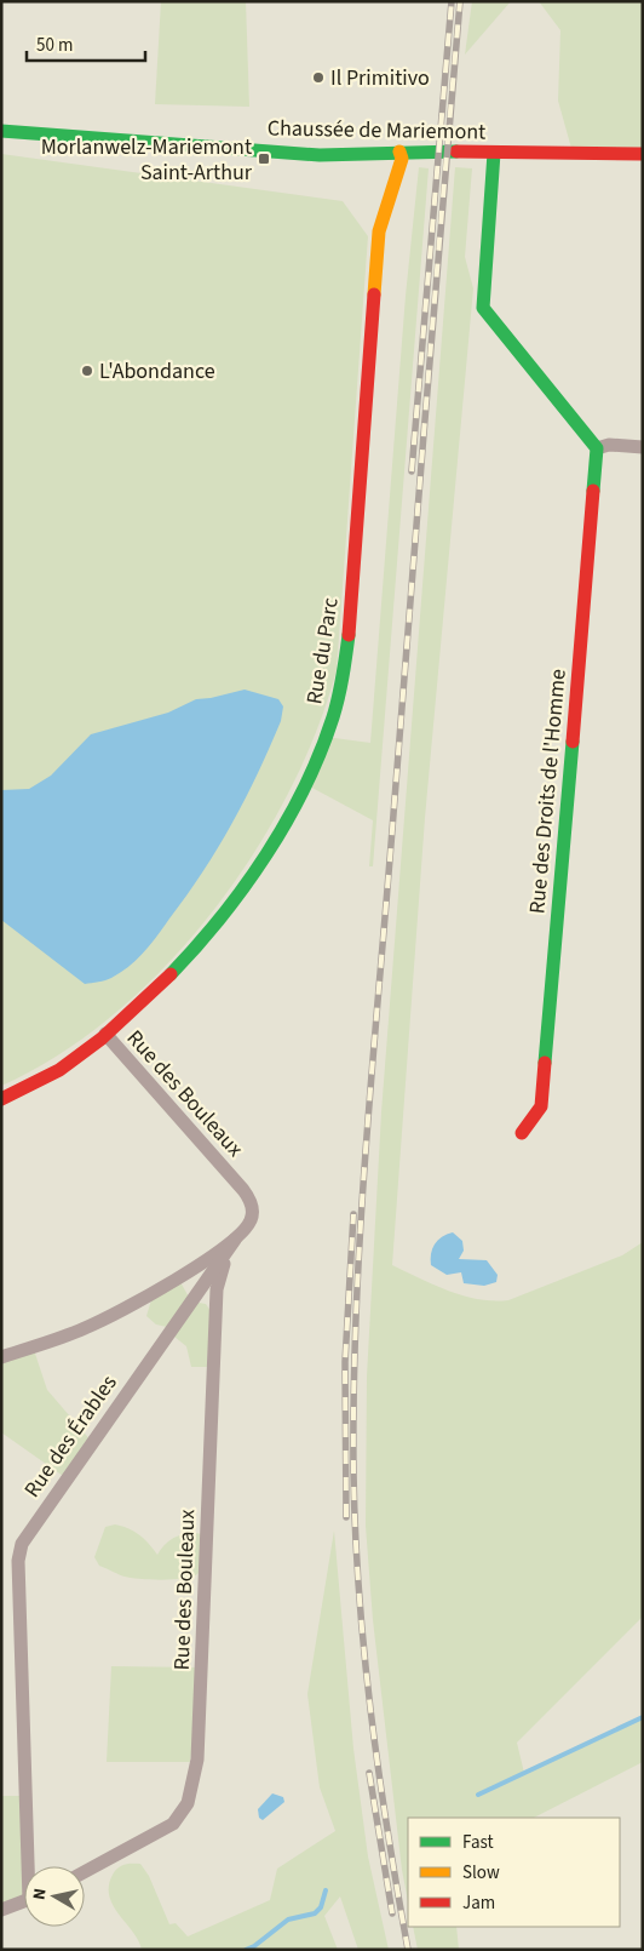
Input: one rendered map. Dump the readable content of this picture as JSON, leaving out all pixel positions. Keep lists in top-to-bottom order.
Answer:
{
  "streets": {
    "street": [
      "Chaussée de Mariemont",
      "Rue du Parc",
      "Rue des Droits de l'Homme",
      "Rue des Bouleaux",
      "Rue des Érables"
    ]
  },
  "crossings": [
    ["Chaussée de Mariemont", "Rue du Parc"],
    ["Rue du Parc", "Rue des Bouleaux"],
    ["Rue des Bouleaux", "Rue des Érables"]
  ],
  "places": {
    "other": ["Il Primitivo", "L'Abondance"],
    "transit": ["Morlanwelz-Mariemont Saint-Arthur"]
  },
  "legend": ["Fast", "Slow", "Jam"],
  "scale_bar": "50 m",
  "north": "left"
}
